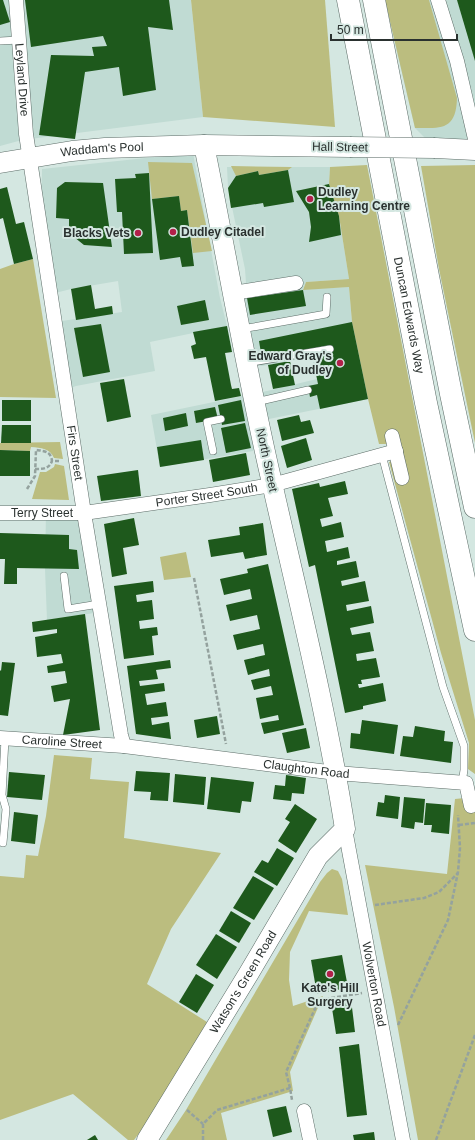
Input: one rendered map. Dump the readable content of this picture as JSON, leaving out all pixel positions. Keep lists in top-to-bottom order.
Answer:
{
  "streets": {
    "highway": ["Duncan Edwards Way"],
    "street": [
      "Leyland Drive",
      "Hall Street",
      "Waddam's Pool",
      "Firs Street",
      "North Street",
      "Porter Street South",
      "Terry Street",
      "Caroline Street",
      "Claughton Road",
      "Watson's Green Road",
      "Wolverton Road"
    ]
  },
  "crossings": [
    ["Leyland Drive", "Waddam's Pool"],
    ["Leyland Drive", "Firs Street"],
    ["Hall Street", "Waddam's Pool"],
    ["Hall Street", "North Street"],
    ["Waddam's Pool", "Firs Street"],
    ["Waddam's Pool", "North Street"],
    ["Firs Street", "Porter Street South"],
    ["Firs Street", "Terry Street"],
    ["Firs Street", "Caroline Street"],
    ["Firs Street", "Claughton Road"],
    ["North Street", "Porter Street South"],
    ["North Street", "Claughton Road"],
    ["North Street", "Watson's Green Road"],
    ["North Street", "Wolverton Road"],
    ["Porter Street South", "Terry Street"],
    ["Caroline Street", "Claughton Road"],
    ["Watson's Green Road", "Wolverton Road"]
  ],
  "places": [
    "Dudley Learning Centre",
    "Dudley Citadel",
    "Blacks Vets",
    "Edward Gray's of Dudley",
    "Kate's Hill Surgery"
  ],
  "scale_bar": "50 m"
}
